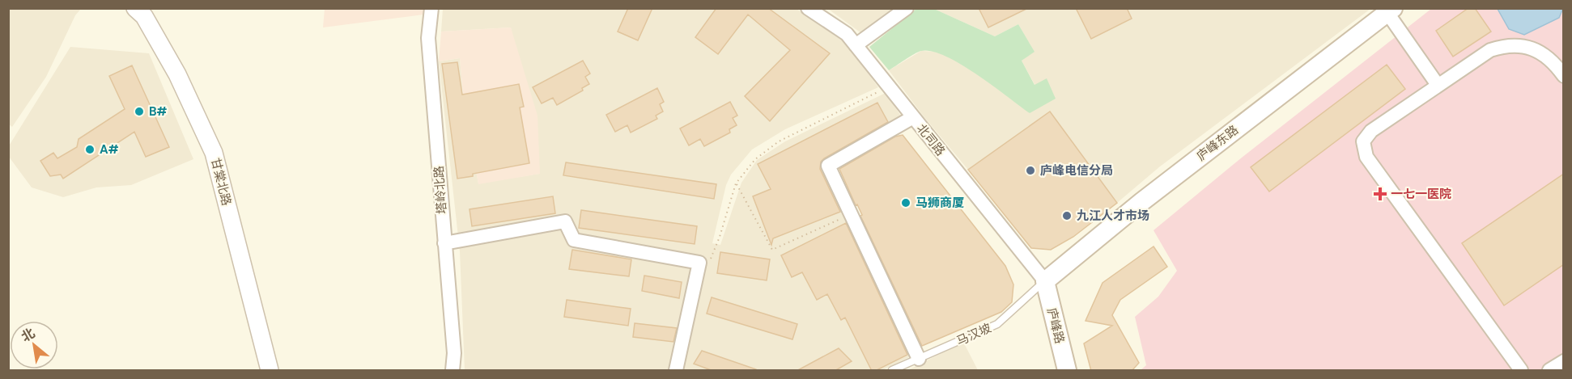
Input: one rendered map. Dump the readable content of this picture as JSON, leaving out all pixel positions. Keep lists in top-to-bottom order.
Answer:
{
  "streets": {
    "main road": ["庐峰东路", "庐峰路"],
    "street": ["北司路", "甘棠北路", "塔岭北路"],
    "lane": ["马汉坡"]
  },
  "crossings": [
    ["北司路", "庐峰东路"],
    ["北司路", "庐峰路"],
    ["北司路", "马汉坡"],
    ["庐峰东路", "庐峰路"],
    ["庐峰东路", "马汉坡"],
    ["庐峰路", "马汉坡"]
  ],
  "places": {
    "other": [
      "B#",
      "A#",
      "庐峰电信分局",
      "马狮商厦",
      "九江人才市场"
    ],
    "health": ["一七一医院"]
  },
  "north": "top left"
}
